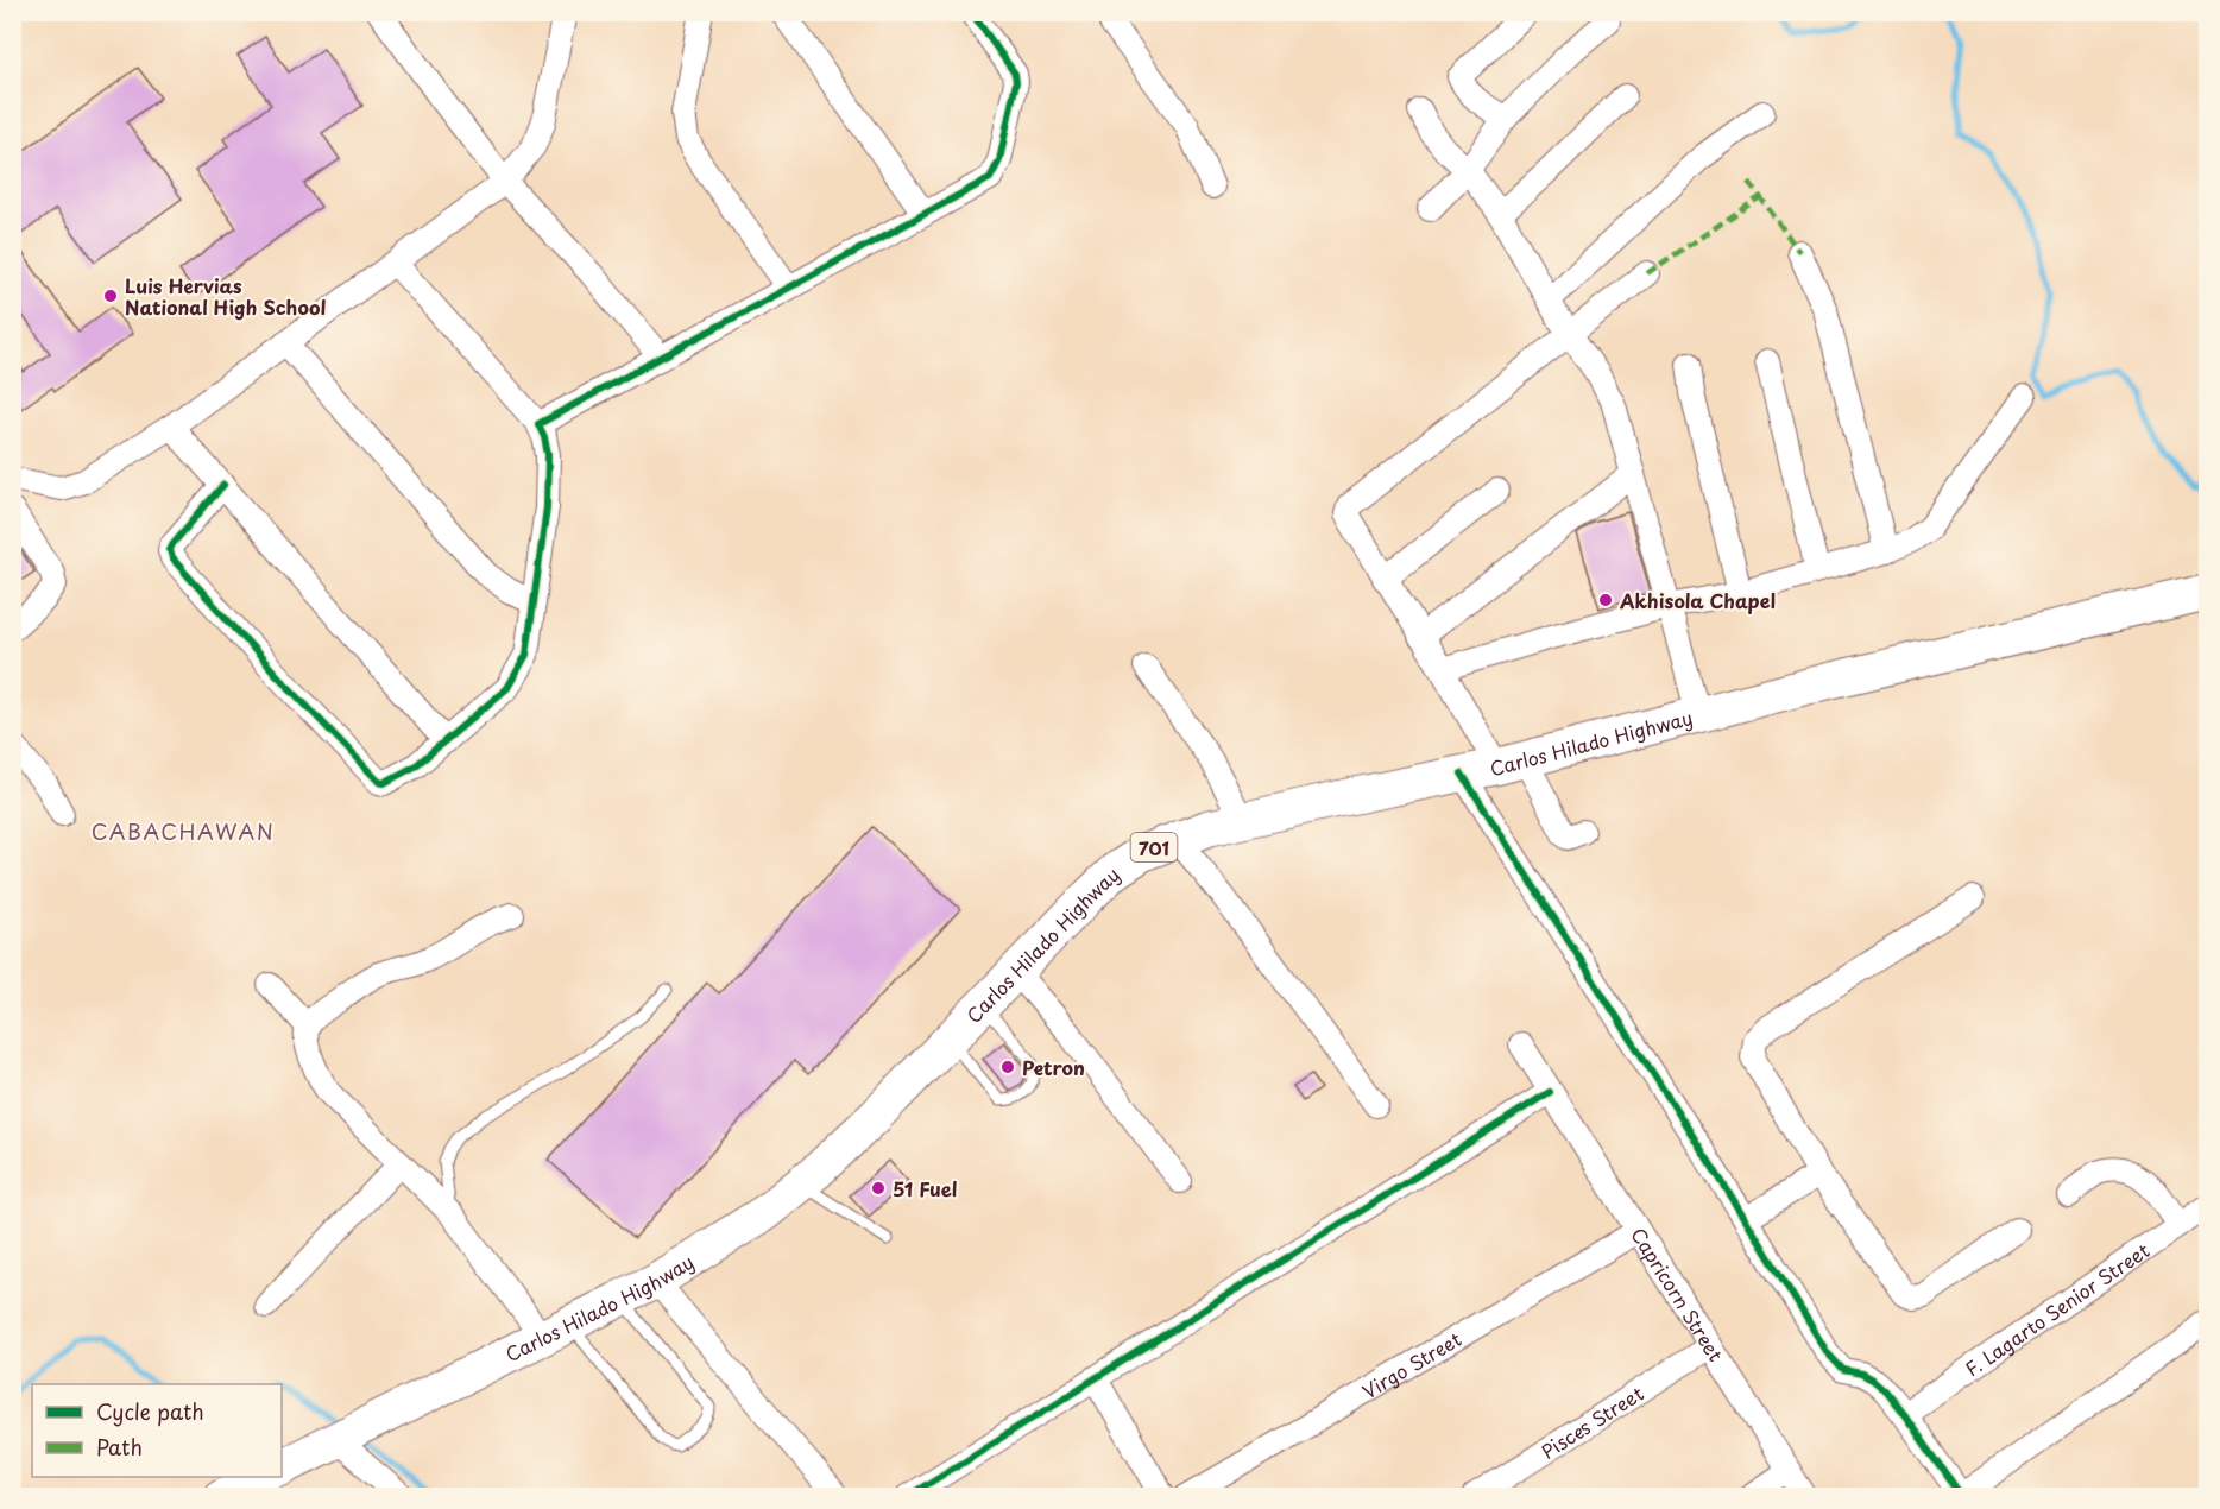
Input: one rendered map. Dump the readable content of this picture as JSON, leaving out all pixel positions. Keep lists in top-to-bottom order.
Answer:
{
  "streets": {
    "main road": ["Carlos Hilado Highway", "701"],
    "street": [
      "Capricorn Street",
      "F. Lagarto Senior Street",
      "Virgo Street",
      "Pisces Street"
    ]
  },
  "crossings": [
    ["Capricorn Street", "Virgo Street"],
    ["Capricorn Street", "Pisces Street"]
  ],
  "districts": ["CABACHAWAN"],
  "places": [
    "Luis Hervias National High School",
    "Akhisola Chapel",
    "Petron",
    "51 Fuel"
  ],
  "legend": ["Cycle path", "Path"]
}
